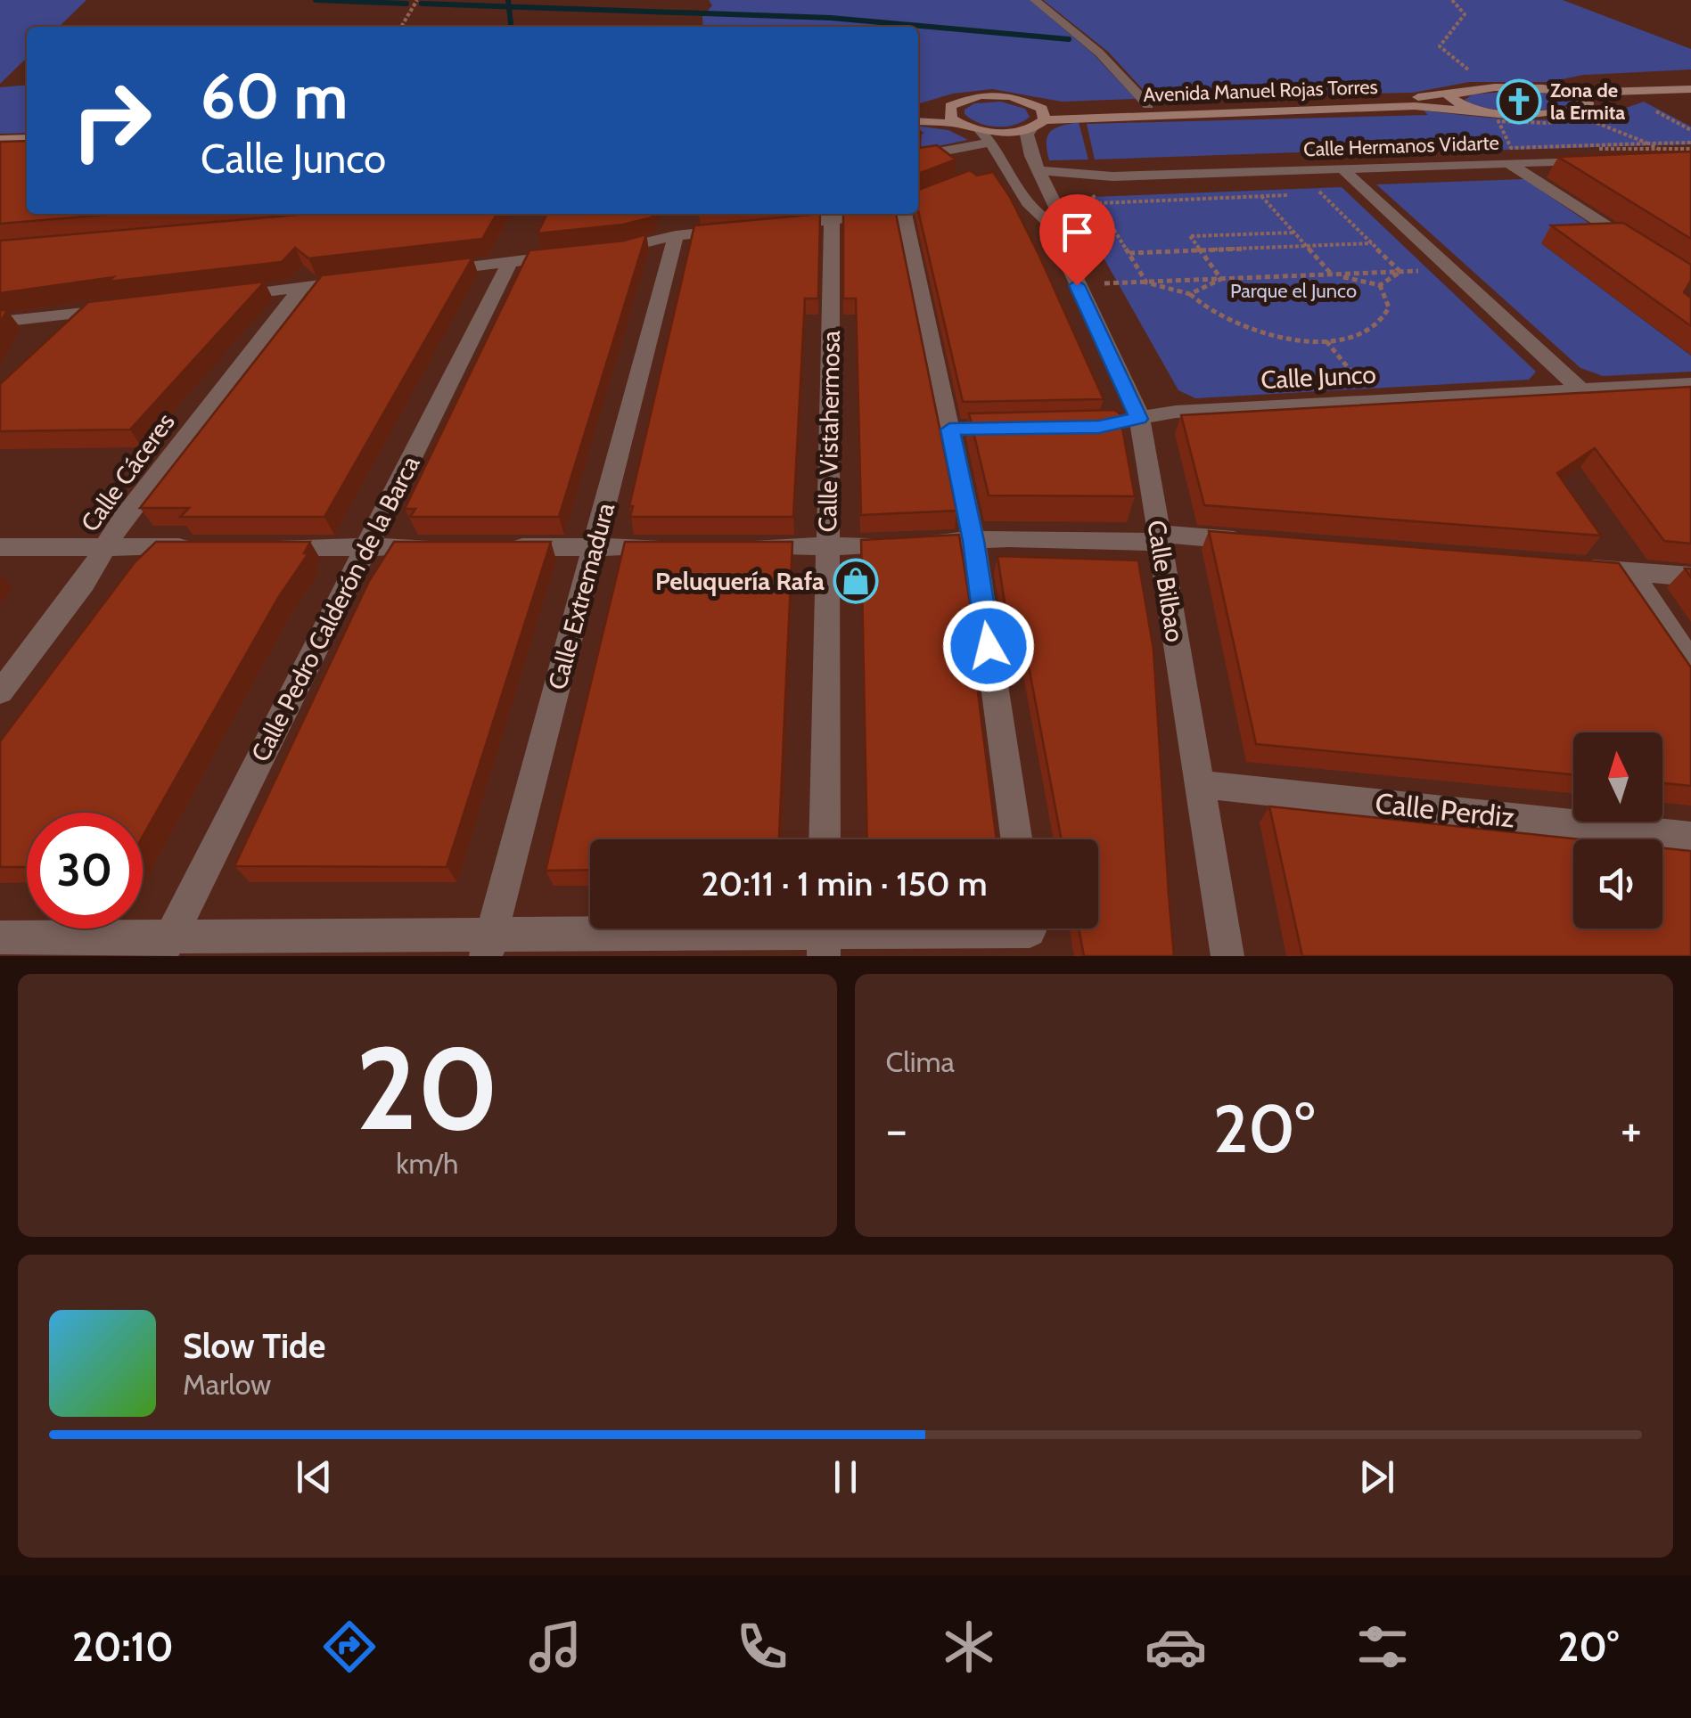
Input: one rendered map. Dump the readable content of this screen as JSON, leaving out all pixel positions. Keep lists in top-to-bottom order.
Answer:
{
  "streets": {
    "main road": ["Avenida Manuel Rojas Torres"],
    "street": [
      "Calle Hermanos Vidarte",
      "Calle Junco",
      "Calle Vistahermosa",
      "Calle Cáceres",
      "Calle Bilbao",
      "Calle Extremadura",
      "Calle Pedro Calderón de la Barca",
      "Calle Perdiz"
    ]
  },
  "crossings": [
    ["Avenida Manuel Rojas Torres", "Calle Bilbao"],
    ["Calle Hermanos Vidarte", "Calle Bilbao"],
    ["Calle Junco", "Calle Bilbao"],
    ["Calle Bilbao", "Calle Perdiz"]
  ],
  "parks": ["Parque el Junco"],
  "places": {
    "church": ["Zona de la Ermita"],
    "shop": ["Peluquería Rafa"]
  },
  "north": "top",
  "page": {
    "turn": ["60 m", "Calle Junco"],
    "limit": "30",
    "trip": "20:11 · 1 min · 150 m",
    "tile": [
      ["20", "km/h"],
      "Clima"
    ],
    "heat": ["−", "20°", "+"],
    "song": ["Slow Tide", "Marlow"],
    "tabs": ["20:10", "20°"]
  }
}
